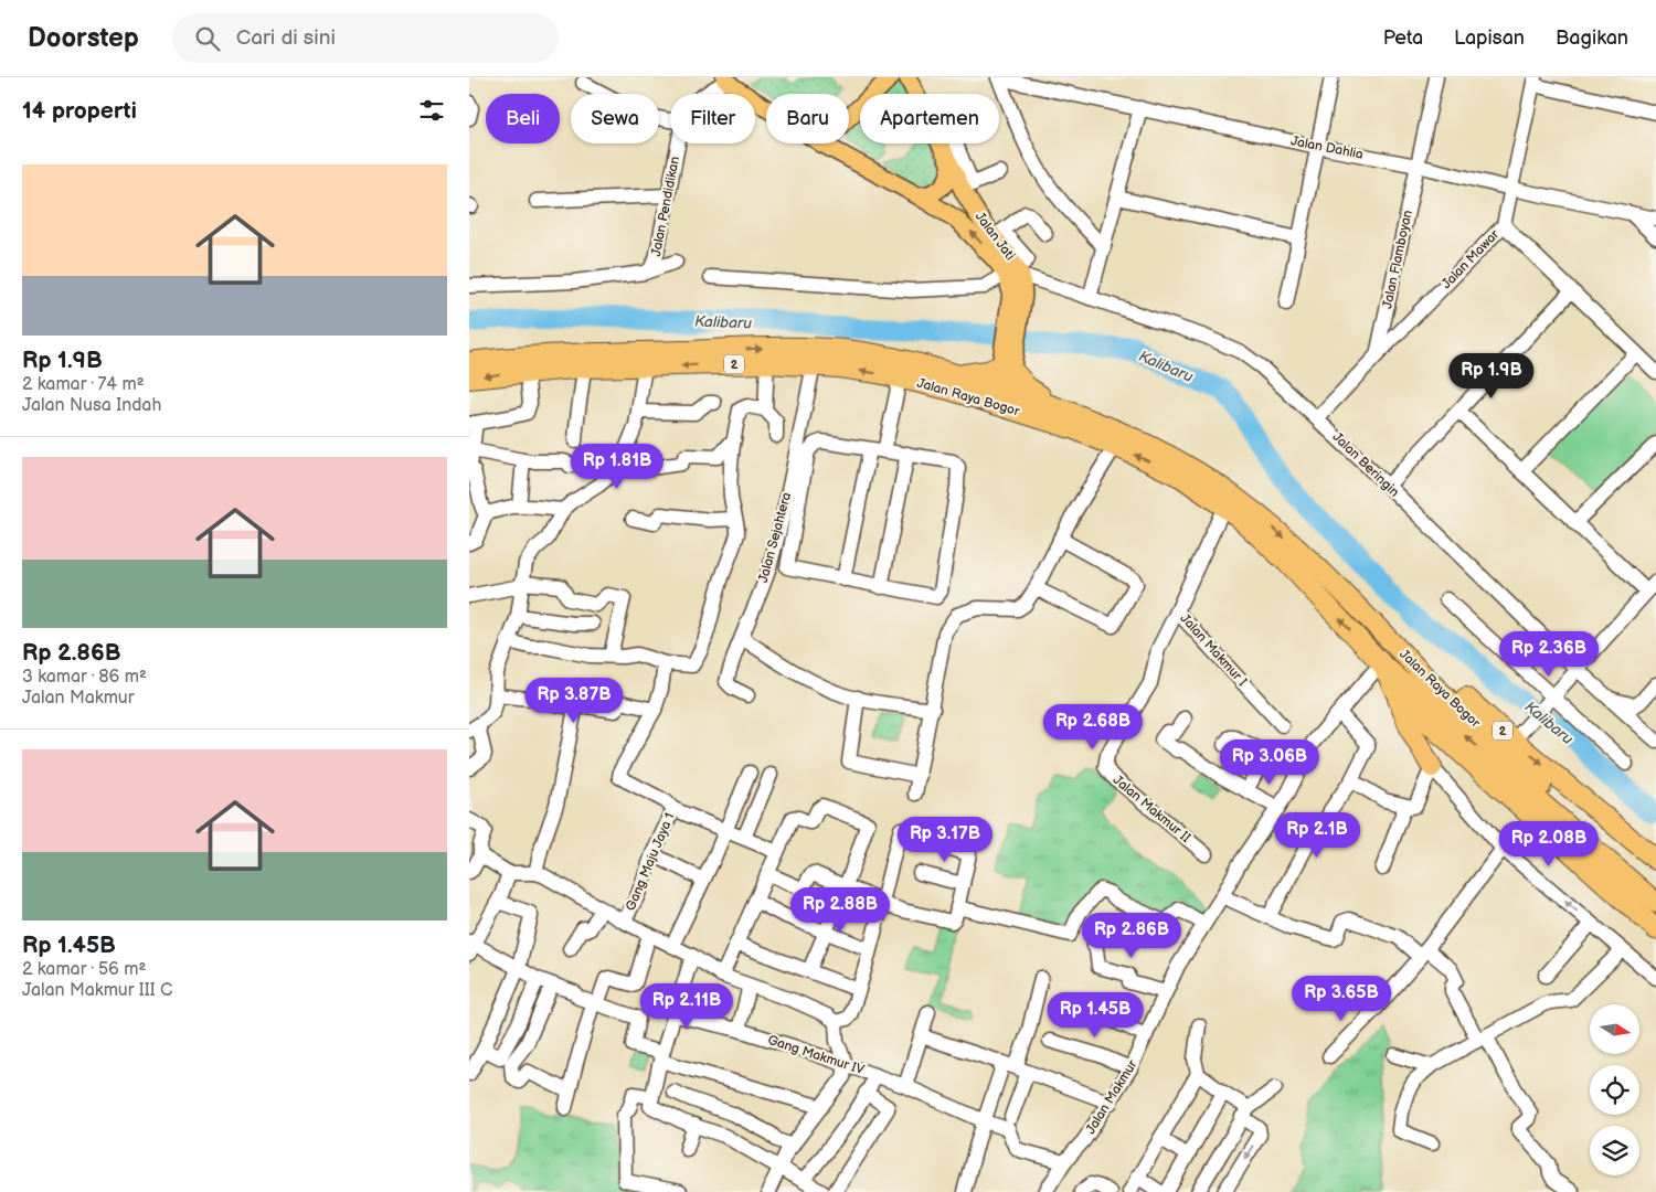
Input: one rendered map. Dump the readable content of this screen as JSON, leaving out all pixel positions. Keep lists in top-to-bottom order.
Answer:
{
  "streets": {
    "highway": ["2", "Jalan Raya Bogor"],
    "main road": ["Jalan Jati"],
    "street": [
      "Jalan Dahlia",
      "Jalan Pendidikan",
      "Jalan Flamboyan",
      "Jalan Mawar",
      "Jalan Beringin",
      "Jalan Sejahtera",
      "Jalan Makmur I",
      "Jalan Makmur II",
      "Gang Maju Jaya 1",
      "Gang Makmur IV",
      "Jalan Makmur"
    ]
  },
  "crossings": [
    ["Jalan Dahlia", "Jalan Flamboyan"],
    ["Jalan Dahlia", "Jalan Mawar"],
    ["Jalan Pendidikan", "Jalan Jati"],
    ["Jalan Jati", "Jalan Raya Bogor"],
    ["Jalan Jati", "Jalan Beringin"],
    ["Jalan Flamboyan", "Jalan Mawar"],
    ["Jalan Raya Bogor", "Jalan Sejahtera"],
    ["Jalan Raya Bogor", "Jalan Makmur I"],
    ["Jalan Raya Bogor", "Jalan Makmur"],
    ["Jalan Makmur I", "Jalan Makmur II"],
    ["Gang Makmur IV", "Jalan Makmur"]
  ],
  "water": ["Kalibaru"],
  "north": "right",
  "page": {
    "header": "Doorstep",
    "search": "Cari di sini",
    "nav": ["Peta", "Lapisan", "Bagikan"],
    "heading": "14 properti",
    "chip": [
      "Beli",
      "Sewa",
      "Filter",
      "Baru",
      "Apartemen"
    ],
    "list": [
      {
        "name": "Rp 1.9B",
        "note": "2 kamar · 74 m² · Jalan Nusa Indah"
      },
      {
        "name": "Rp 2.86B",
        "note": "3 kamar · 86 m² · Jalan Makmur"
      },
      {
        "name": "Rp 1.45B",
        "note": "2 kamar · 56 m² · Jalan Makmur III C"
      }
    ],
    "price": [
      "Rp 1.9B",
      "Rp 1.81B",
      "Rp 2.36B",
      "Rp 3.87B",
      "Rp 2.68B",
      "Rp 3.06B",
      "Rp 2.1B",
      "Rp 3.17B",
      "Rp 2.08B",
      "Rp 2.88B",
      "Rp 2.86B",
      "Rp 3.65B",
      "Rp 2.11B",
      "Rp 1.45B"
    ]
  }
}
